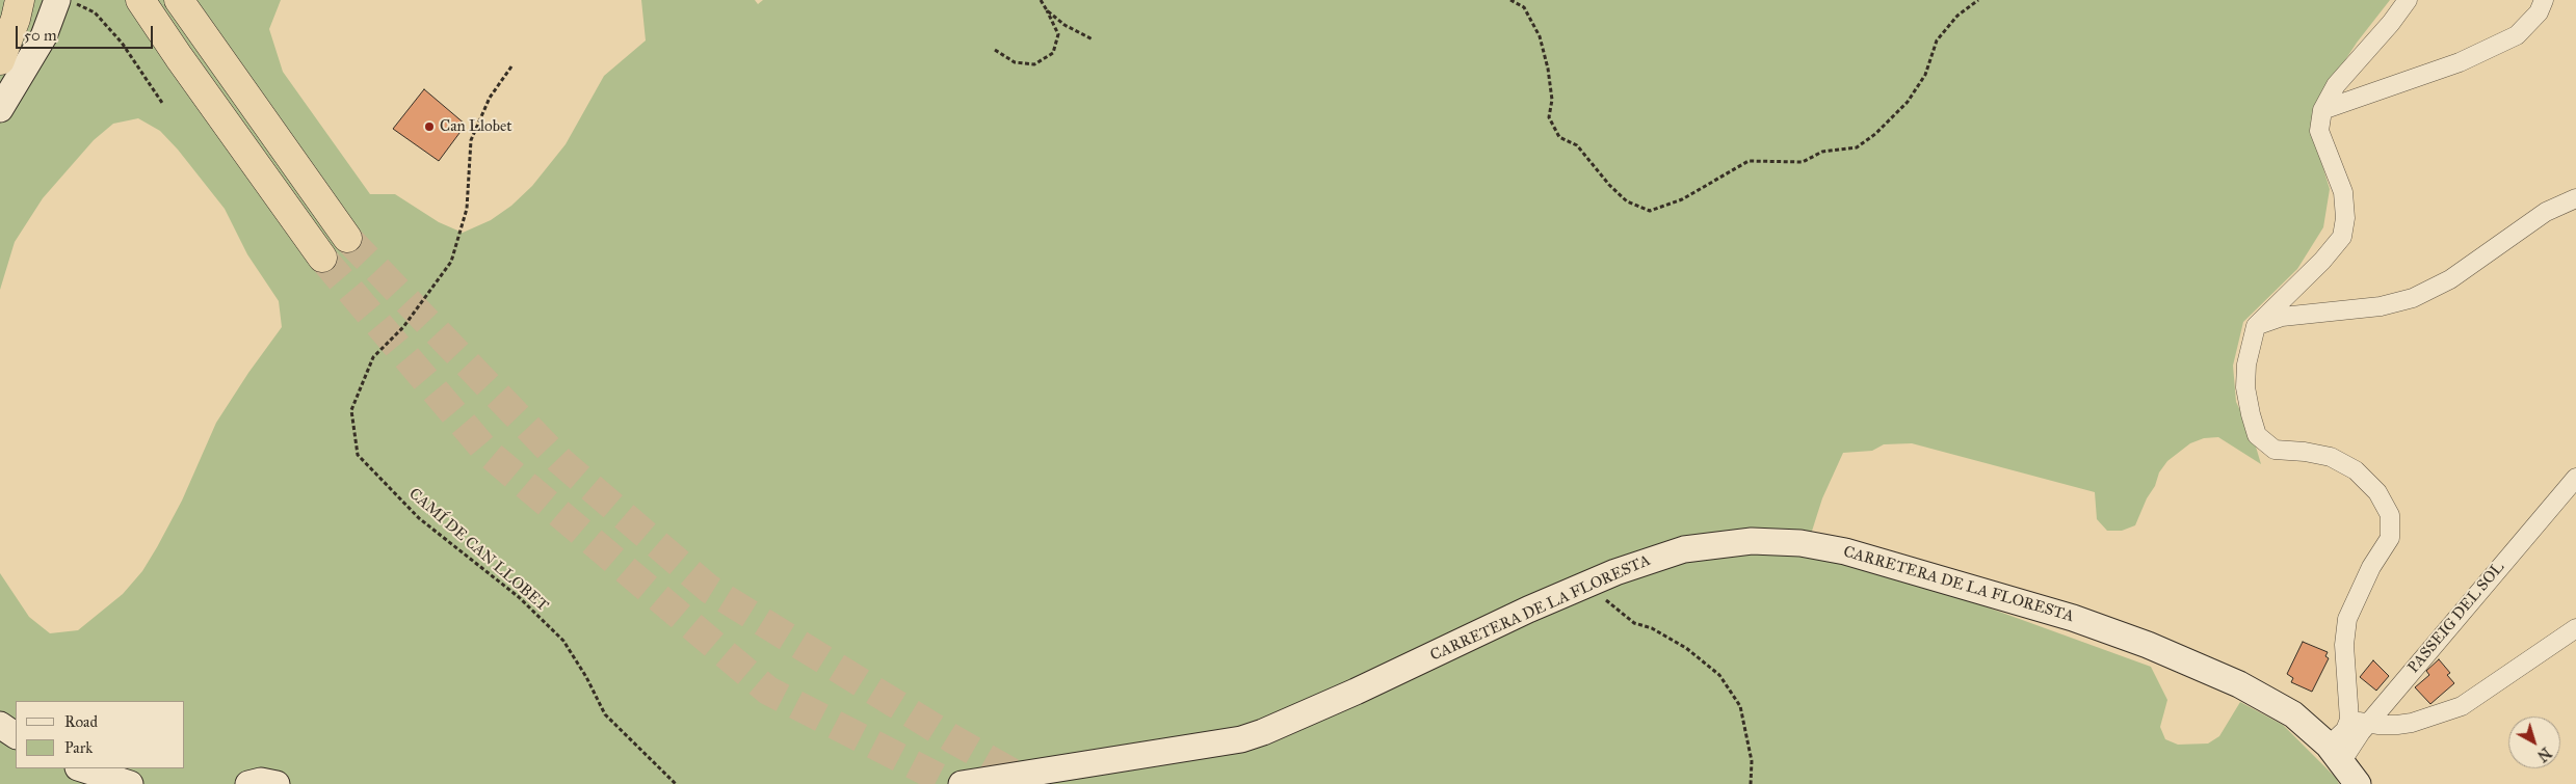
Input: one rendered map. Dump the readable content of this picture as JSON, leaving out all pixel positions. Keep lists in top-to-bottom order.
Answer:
{
  "streets": {
    "main road": ["CARRETERA DE LA FLORESTA"],
    "street": ["PASSEIG DEL SOL"],
    "path": ["CAMÍ DE CAN LLOBET"]
  },
  "crossings": [
    ["CARRETERA DE LA FLORESTA", "PASSEIG DEL SOL"]
  ],
  "places": ["Can Llobet"],
  "legend": ["Road", "Park"],
  "scale_bar": "50 m",
  "north": "bottom right"
}
